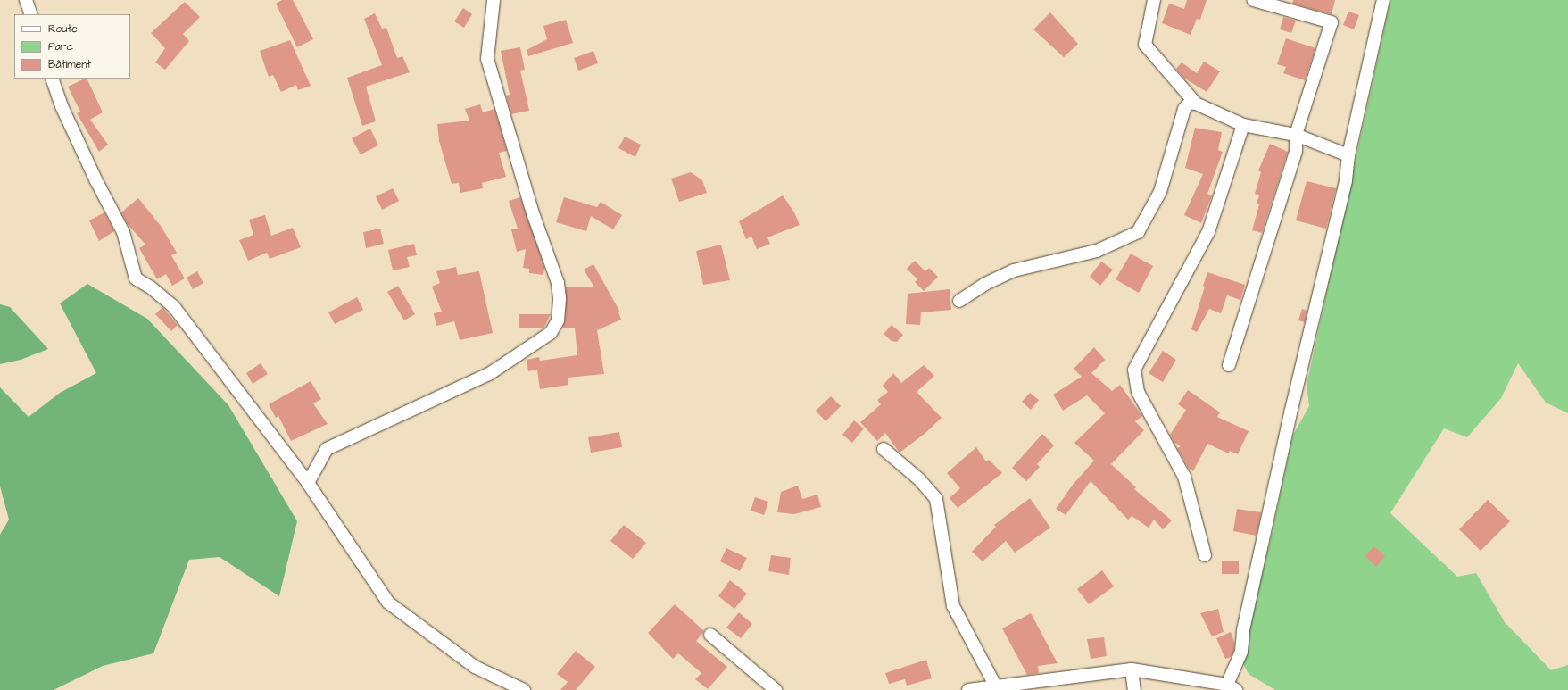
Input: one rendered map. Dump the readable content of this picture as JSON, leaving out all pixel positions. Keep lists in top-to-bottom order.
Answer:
{
  "legend": ["Route", "Parc", "Bâtiment"]
}
